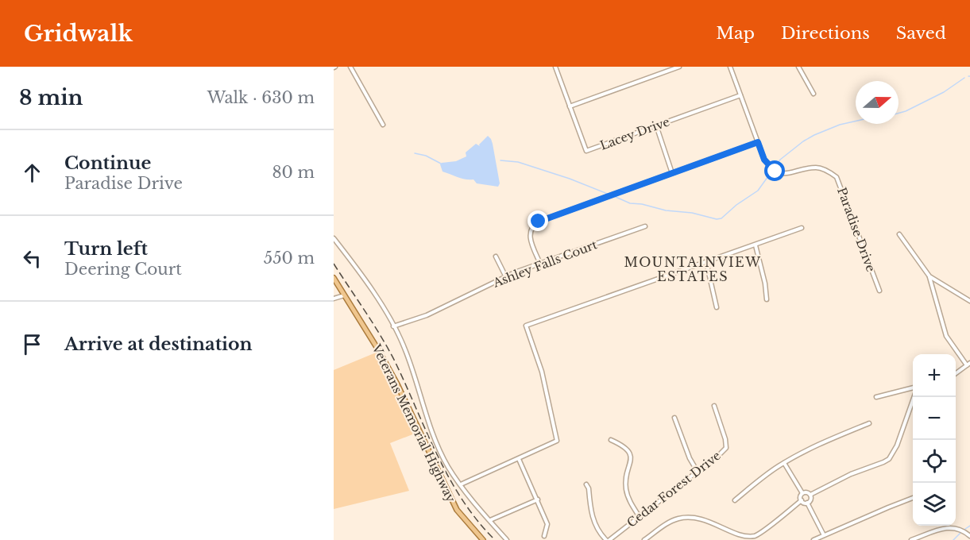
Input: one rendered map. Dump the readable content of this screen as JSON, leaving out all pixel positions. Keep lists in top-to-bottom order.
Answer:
{
  "streets": {
    "main road": ["Veterans Memorial Highway"],
    "street": [
      "Lacey Drive",
      "Paradise Drive",
      "Ashley Falls Court",
      "Cedar Forest Drive"
    ]
  },
  "crossings": [
    ["Lacey Drive", "Paradise Drive"]
  ],
  "districts": ["MOUNTAINVIEW ESTATES"],
  "north": "right",
  "page": {
    "header": "Gridwalk",
    "nav": ["Map", "Directions", "Saved"],
    "heading": ["8 min", "Walk · 630 m"],
    "list": [
      ["Continue", "Paradise Drive", "80 m"],
      ["Turn left", "Deering Court", "550 m"],
      "Arrive at destination"
    ],
    "map_buttons": ["+", "−"]
  }
}
